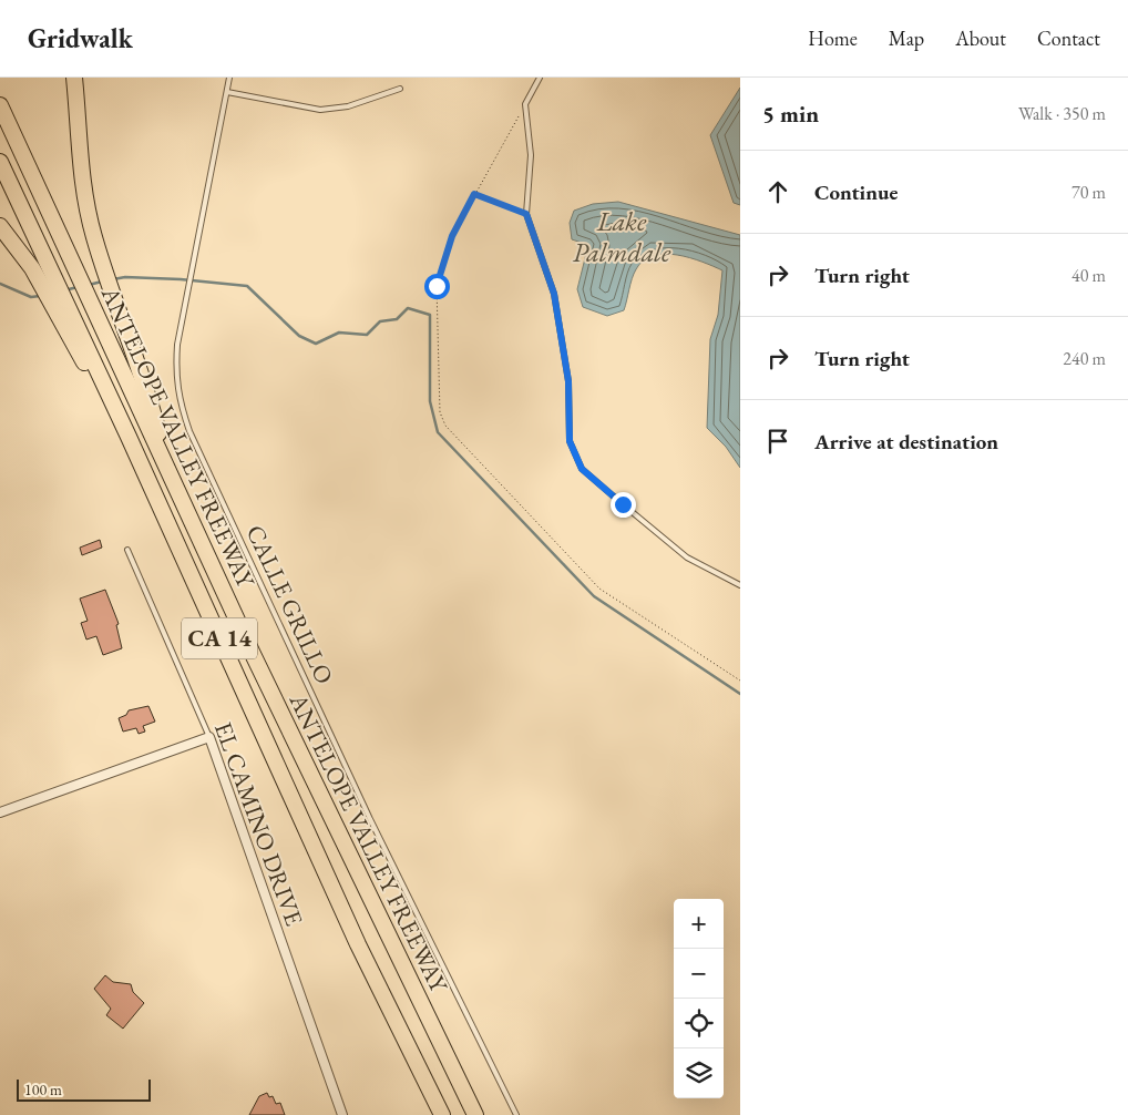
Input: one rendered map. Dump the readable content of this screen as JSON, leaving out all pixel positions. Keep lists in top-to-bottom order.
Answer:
{
  "streets": {
    "highway": ["ANTELOPE VALLEY FREEWAY", "CA 14"],
    "street": ["EL CAMINO DRIVE"],
    "lane": ["CALLE GRILLO"]
  },
  "water": ["Lake Palmdale"],
  "scale_bar": "100 m",
  "page": {
    "header": "Gridwalk",
    "nav": [
      "Home",
      "Map",
      "About",
      "Contact"
    ],
    "heading": ["5 min", "Walk · 350 m"],
    "list": [
      ["Continue", "70 m"],
      ["Turn right", "40 m"],
      ["Turn right", "240 m"],
      "Arrive at destination"
    ],
    "map_buttons": ["+", "−"],
    "scale": "100 m"
  }
}
